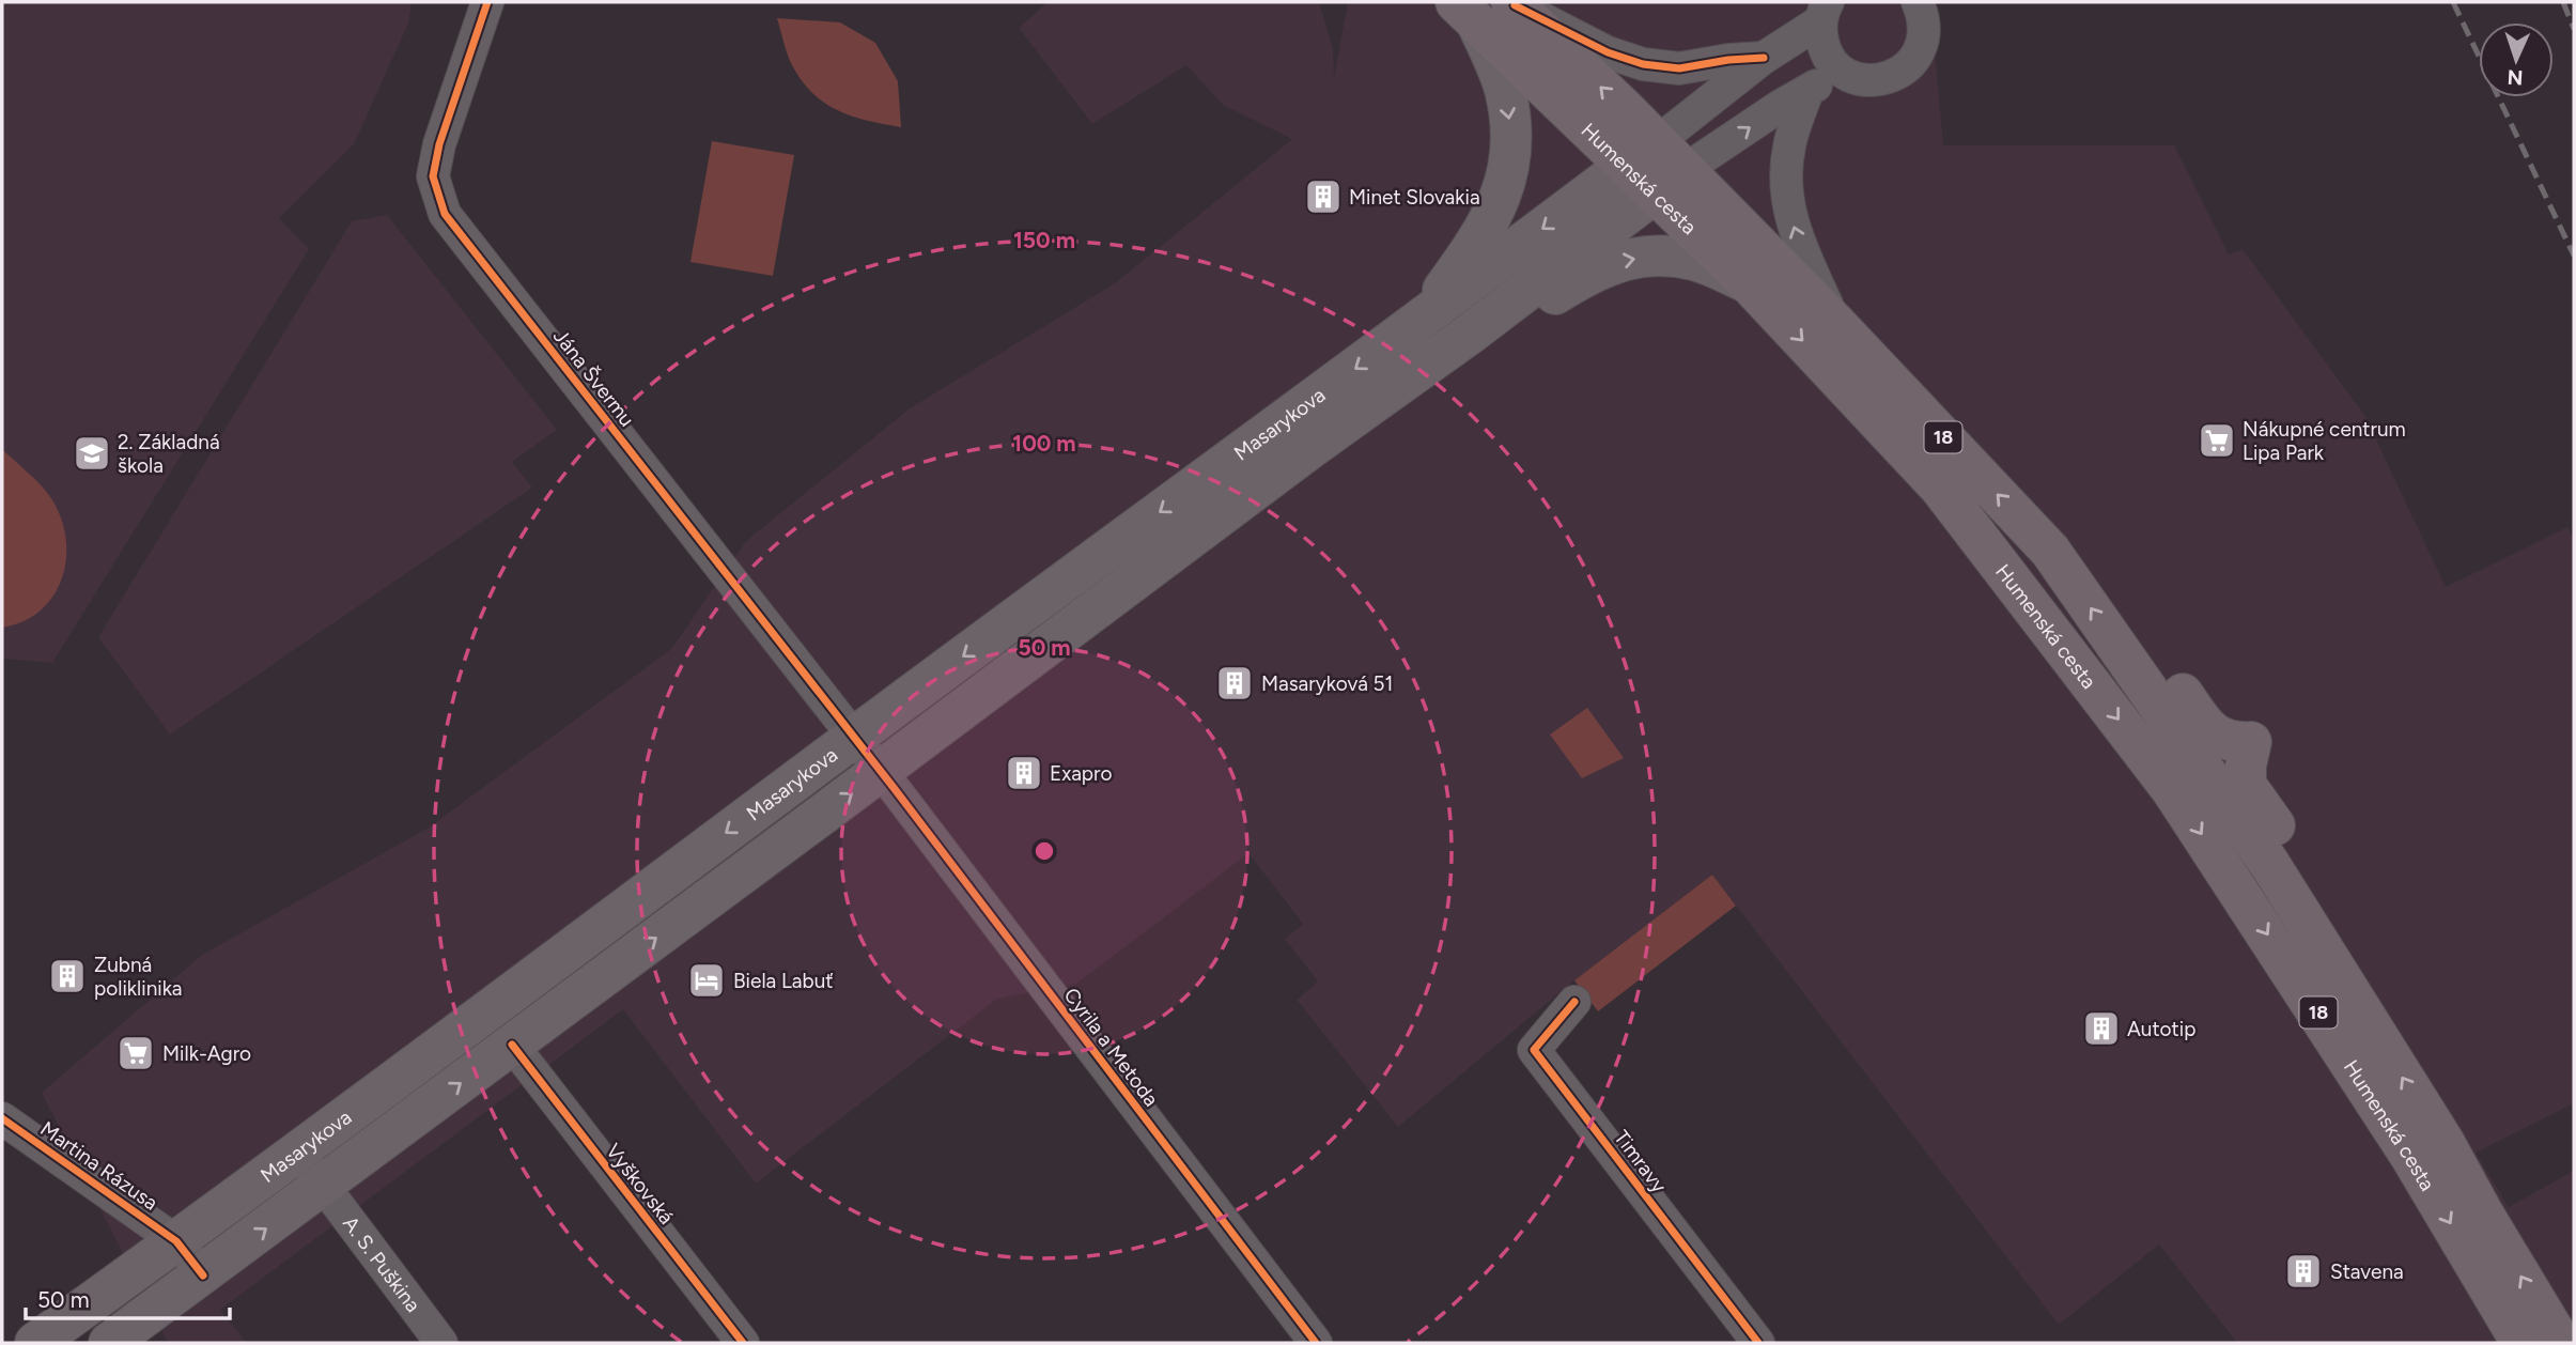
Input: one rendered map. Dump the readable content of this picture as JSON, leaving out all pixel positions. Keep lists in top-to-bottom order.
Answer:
{
  "streets": {
    "main road": ["Humenská cesta", "Masarykova", "18"],
    "street": [
      "Jána Švermu",
      "Cyrila a Metoda",
      "Timravy",
      "Martina Rázusa",
      "Vyškovská",
      "A. S. Puškina"
    ]
  },
  "crossings": [
    ["Humenská cesta", "Masarykova"],
    ["Jána Švermu", "Masarykova"],
    ["Jána Švermu", "Cyrila a Metoda"],
    ["Masarykova", "Cyrila a Metoda"],
    ["Masarykova", "Martina Rázusa"],
    ["Masarykova", "Vyškovská"],
    ["Masarykova", "A. S. Puškina"]
  ],
  "places": {
    "building": [
      "Minet Slovakia",
      "Masaryková 51",
      "Exapro",
      "Zubná poliklinika",
      "Autotip",
      "Stavena"
    ],
    "supermarket": ["Nákupné centrum Lipa Park", "Milk-Agro"],
    "school or university": ["2. Základná škola"],
    "hotel": ["Biela Labuť"]
  },
  "scale_bar": "50 m",
  "north": "bottom",
  "rings": ["150 m", "100 m", "50 m"]
}
